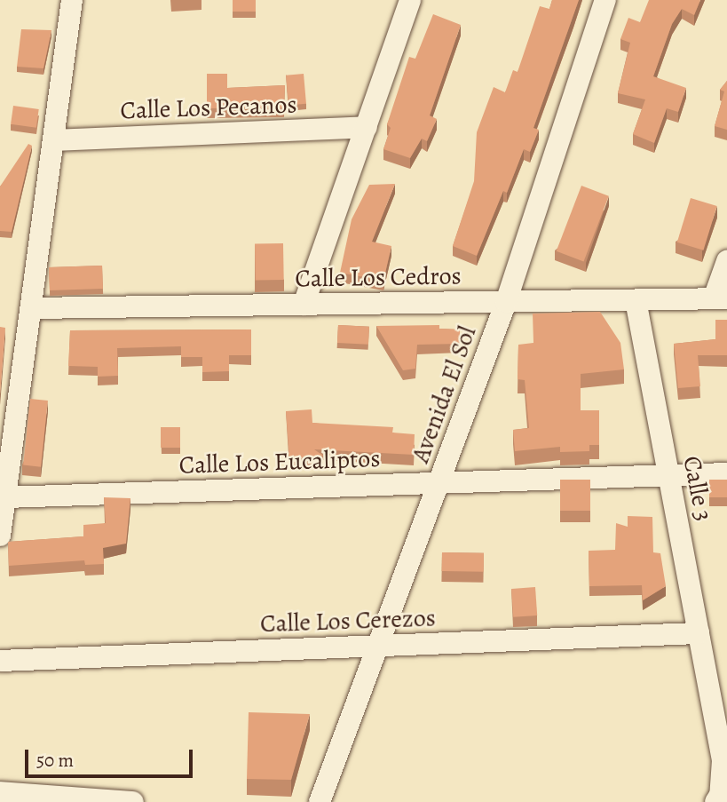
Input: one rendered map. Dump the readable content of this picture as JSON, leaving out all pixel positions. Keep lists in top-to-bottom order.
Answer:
{
  "streets": {
    "street": [
      "Calle Los Pecanos",
      "Calle Los Cedros",
      "Avenida El Sol",
      "Calle Los Eucaliptos",
      "Calle 3",
      "Calle Los Cerezos"
    ]
  },
  "crossings": [
    ["Calle Los Cedros", "Avenida El Sol"],
    ["Calle Los Cedros", "Calle 3"],
    ["Avenida El Sol", "Calle Los Eucaliptos"],
    ["Avenida El Sol", "Calle Los Cerezos"],
    ["Calle Los Eucaliptos", "Calle 3"],
    ["Calle 3", "Calle Los Cerezos"]
  ],
  "scale_bar": "50 m"
}
